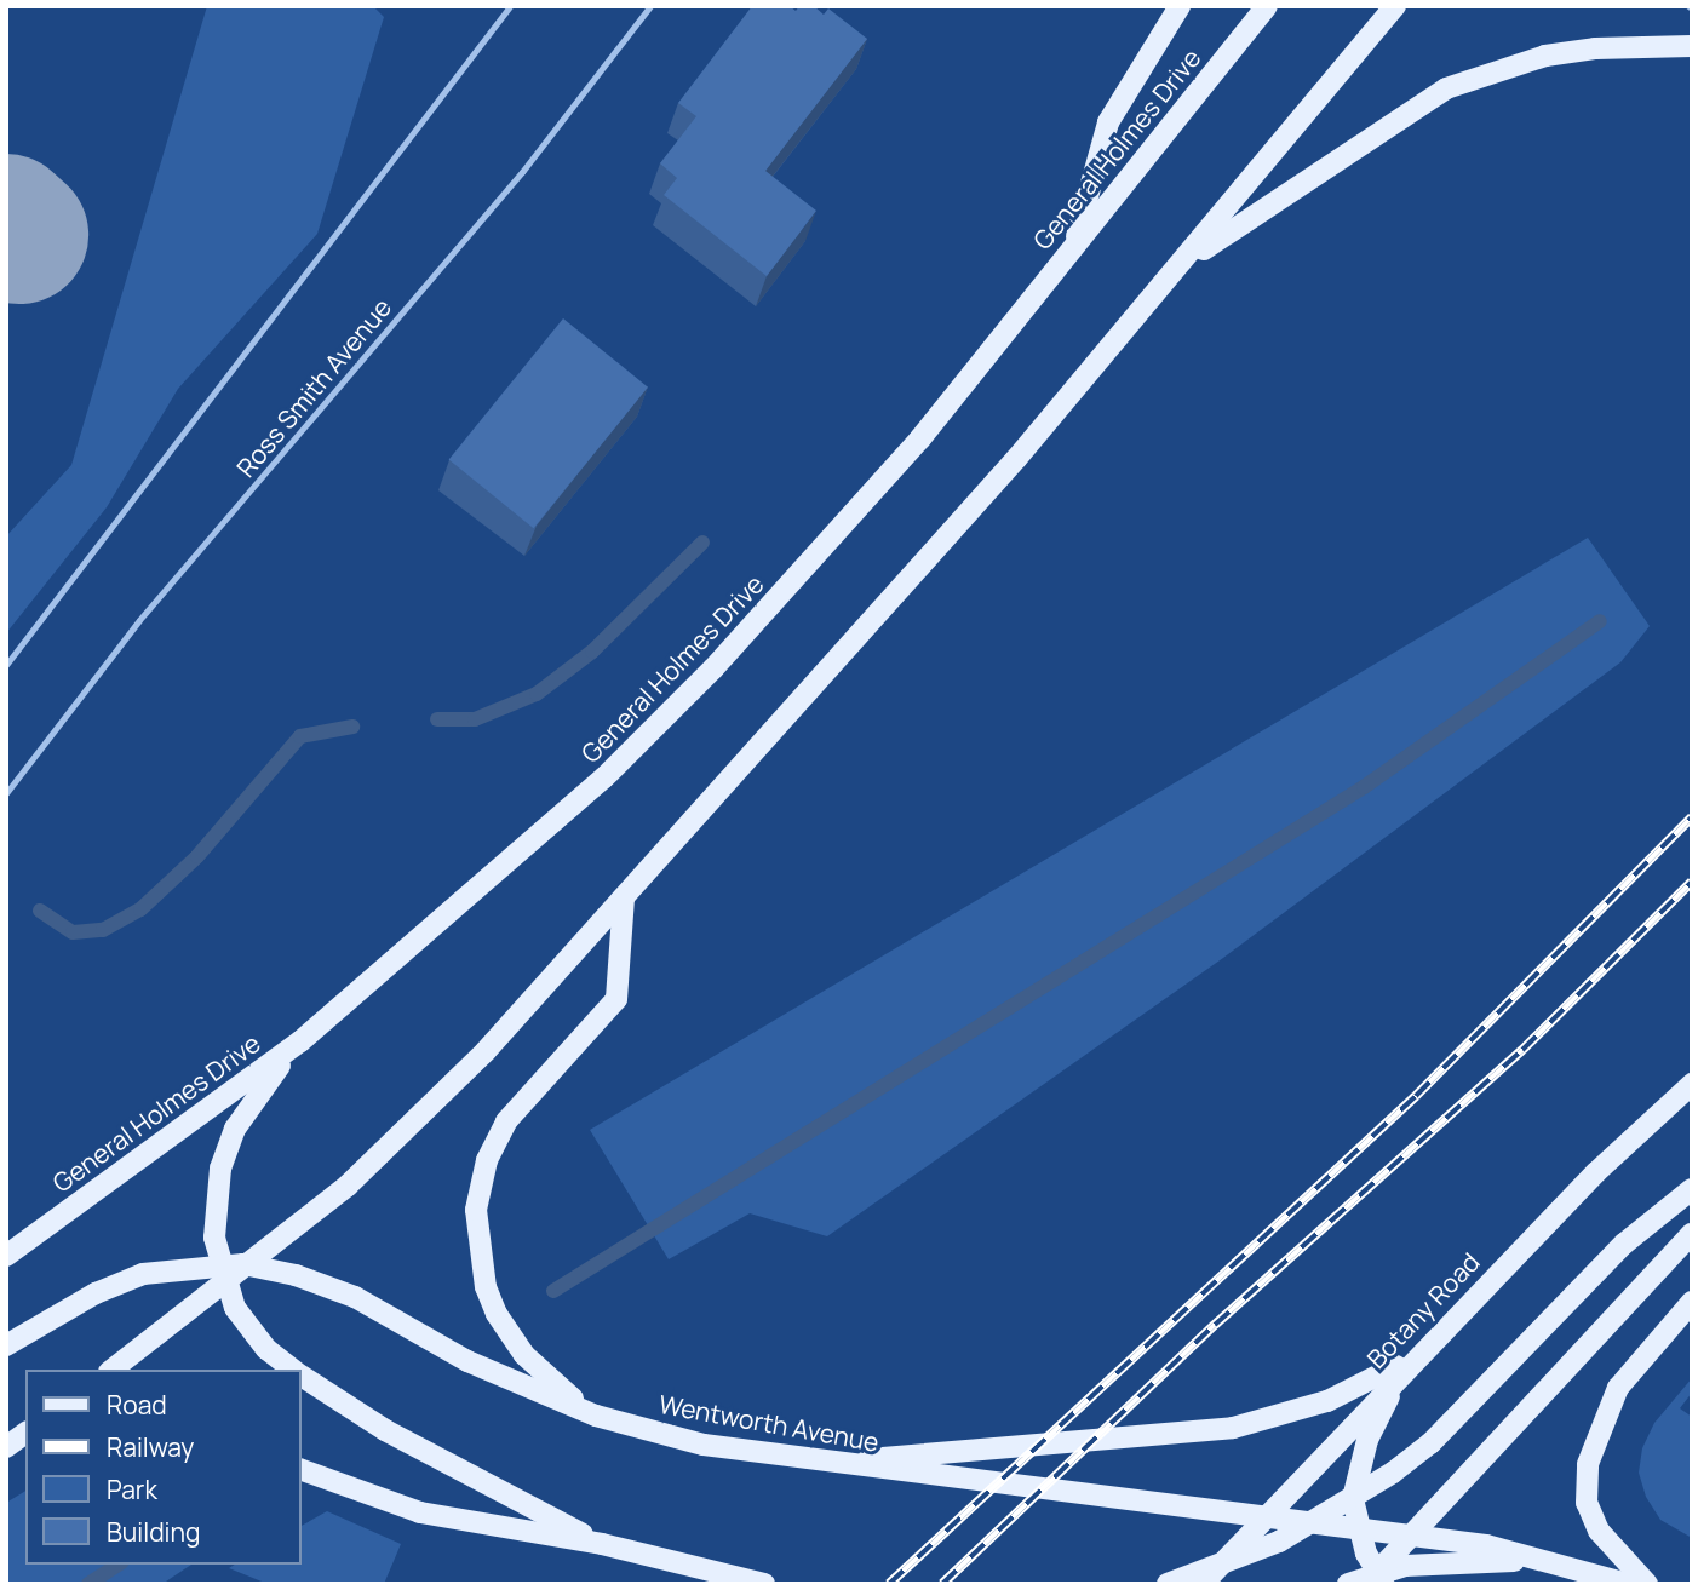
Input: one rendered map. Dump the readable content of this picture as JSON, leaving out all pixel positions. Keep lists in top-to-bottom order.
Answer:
{
  "streets": {
    "main road": ["General Holmes Drive", "Botany Road", "Wentworth Avenue"],
    "lane": ["Ross Smith Avenue"]
  },
  "crossings": [
    ["Botany Road", "Wentworth Avenue"]
  ],
  "legend": [
    "Road",
    "Railway",
    "Park",
    "Building"
  ]
}
